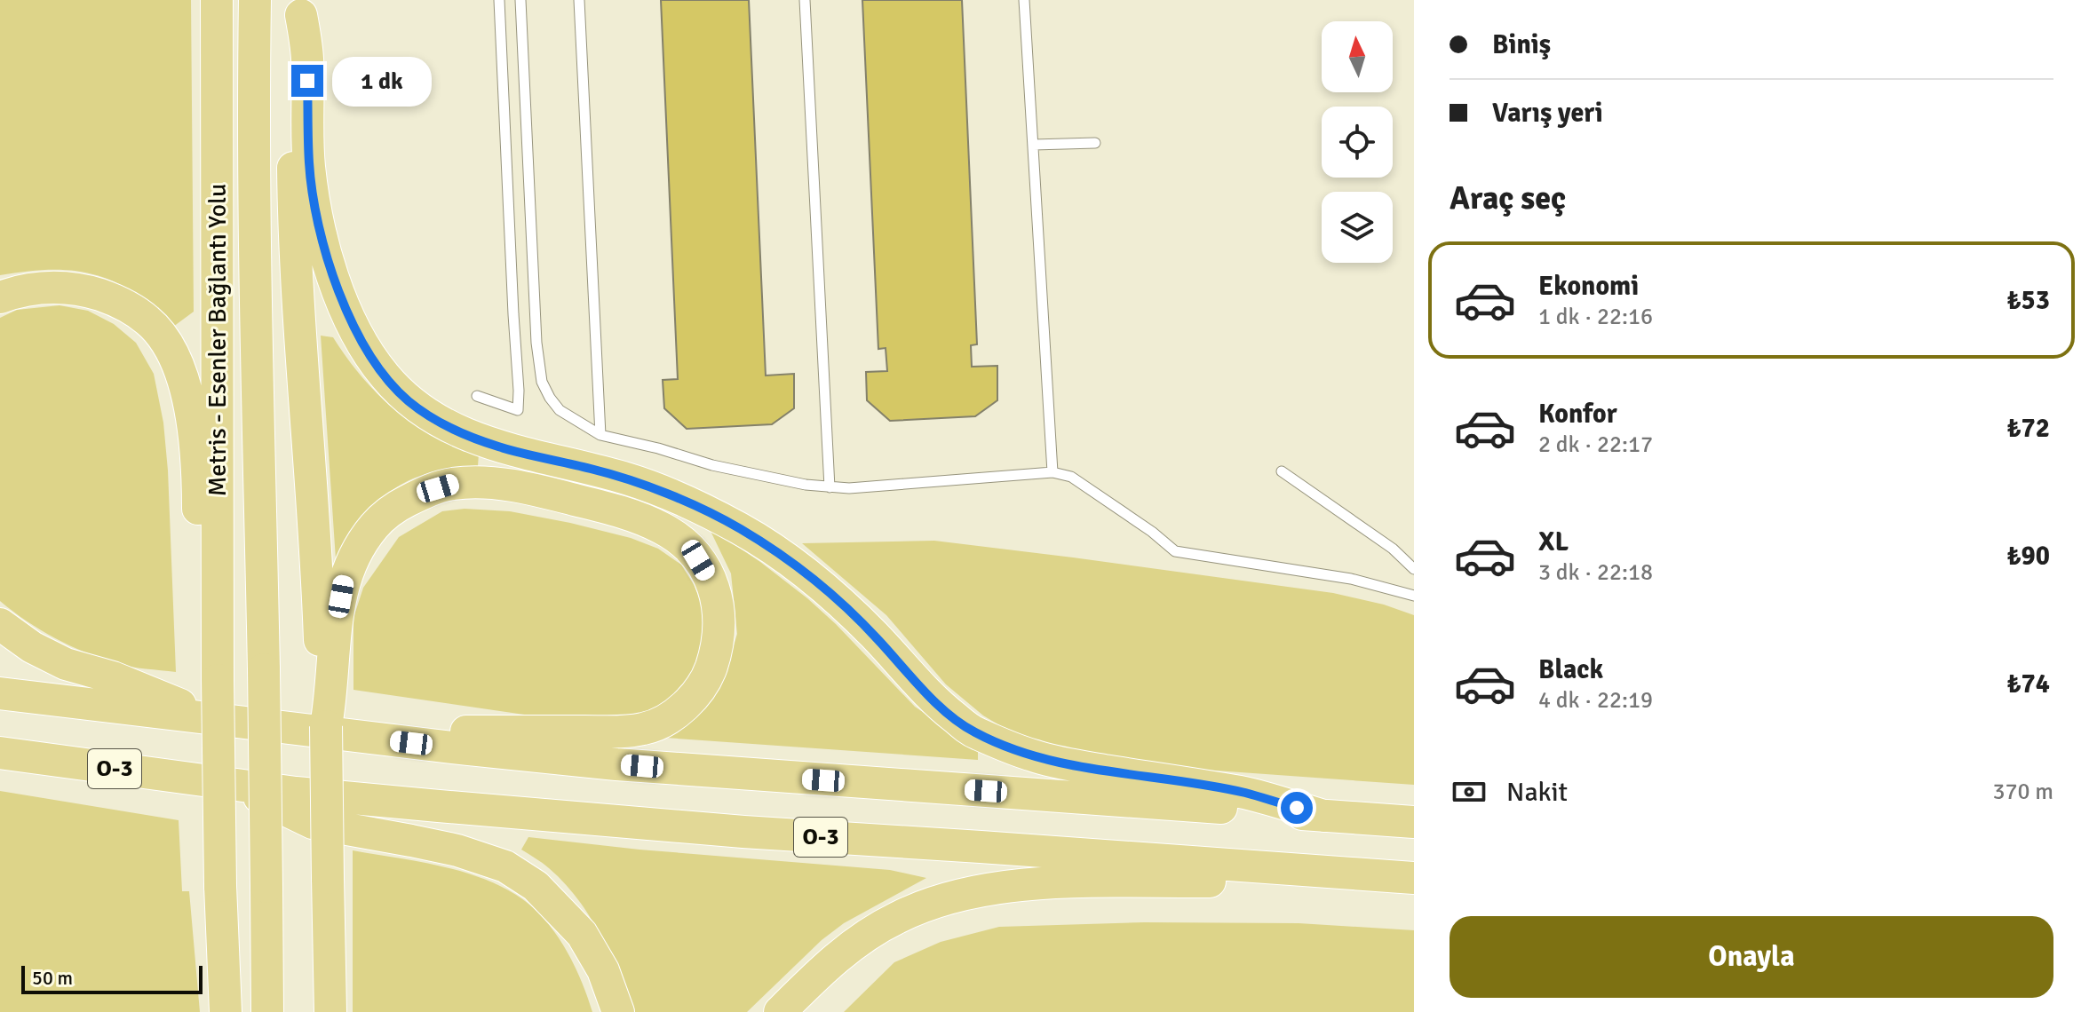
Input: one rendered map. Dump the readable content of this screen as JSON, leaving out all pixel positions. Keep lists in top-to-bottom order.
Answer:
{
  "streets": {
    "highway": ["Metris - Esenler Bağlantı Yolu", "O-3"]
  },
  "scale_bar": "50 m",
  "north": "top",
  "page": {
    "banner": ["Biniş", "Varış yeri"],
    "bubble": "1 dk",
    "heading": "Araç seç",
    "list": [
      {
        "name": "Ekonomi",
        "note": "1 dk · 22:16",
        "value": "₺53"
      },
      {
        "name": "Konfor",
        "note": "2 dk · 22:17",
        "value": "₺72"
      },
      {
        "name": "XL",
        "note": "3 dk · 22:18",
        "value": "₺90"
      },
      {
        "name": "Black",
        "note": "4 dk · 22:19",
        "value": "₺74"
      }
    ],
    "pay": ["Nakit", "370 m"],
    "buttons": "Onayla",
    "scale": "50 m"
  }
}
